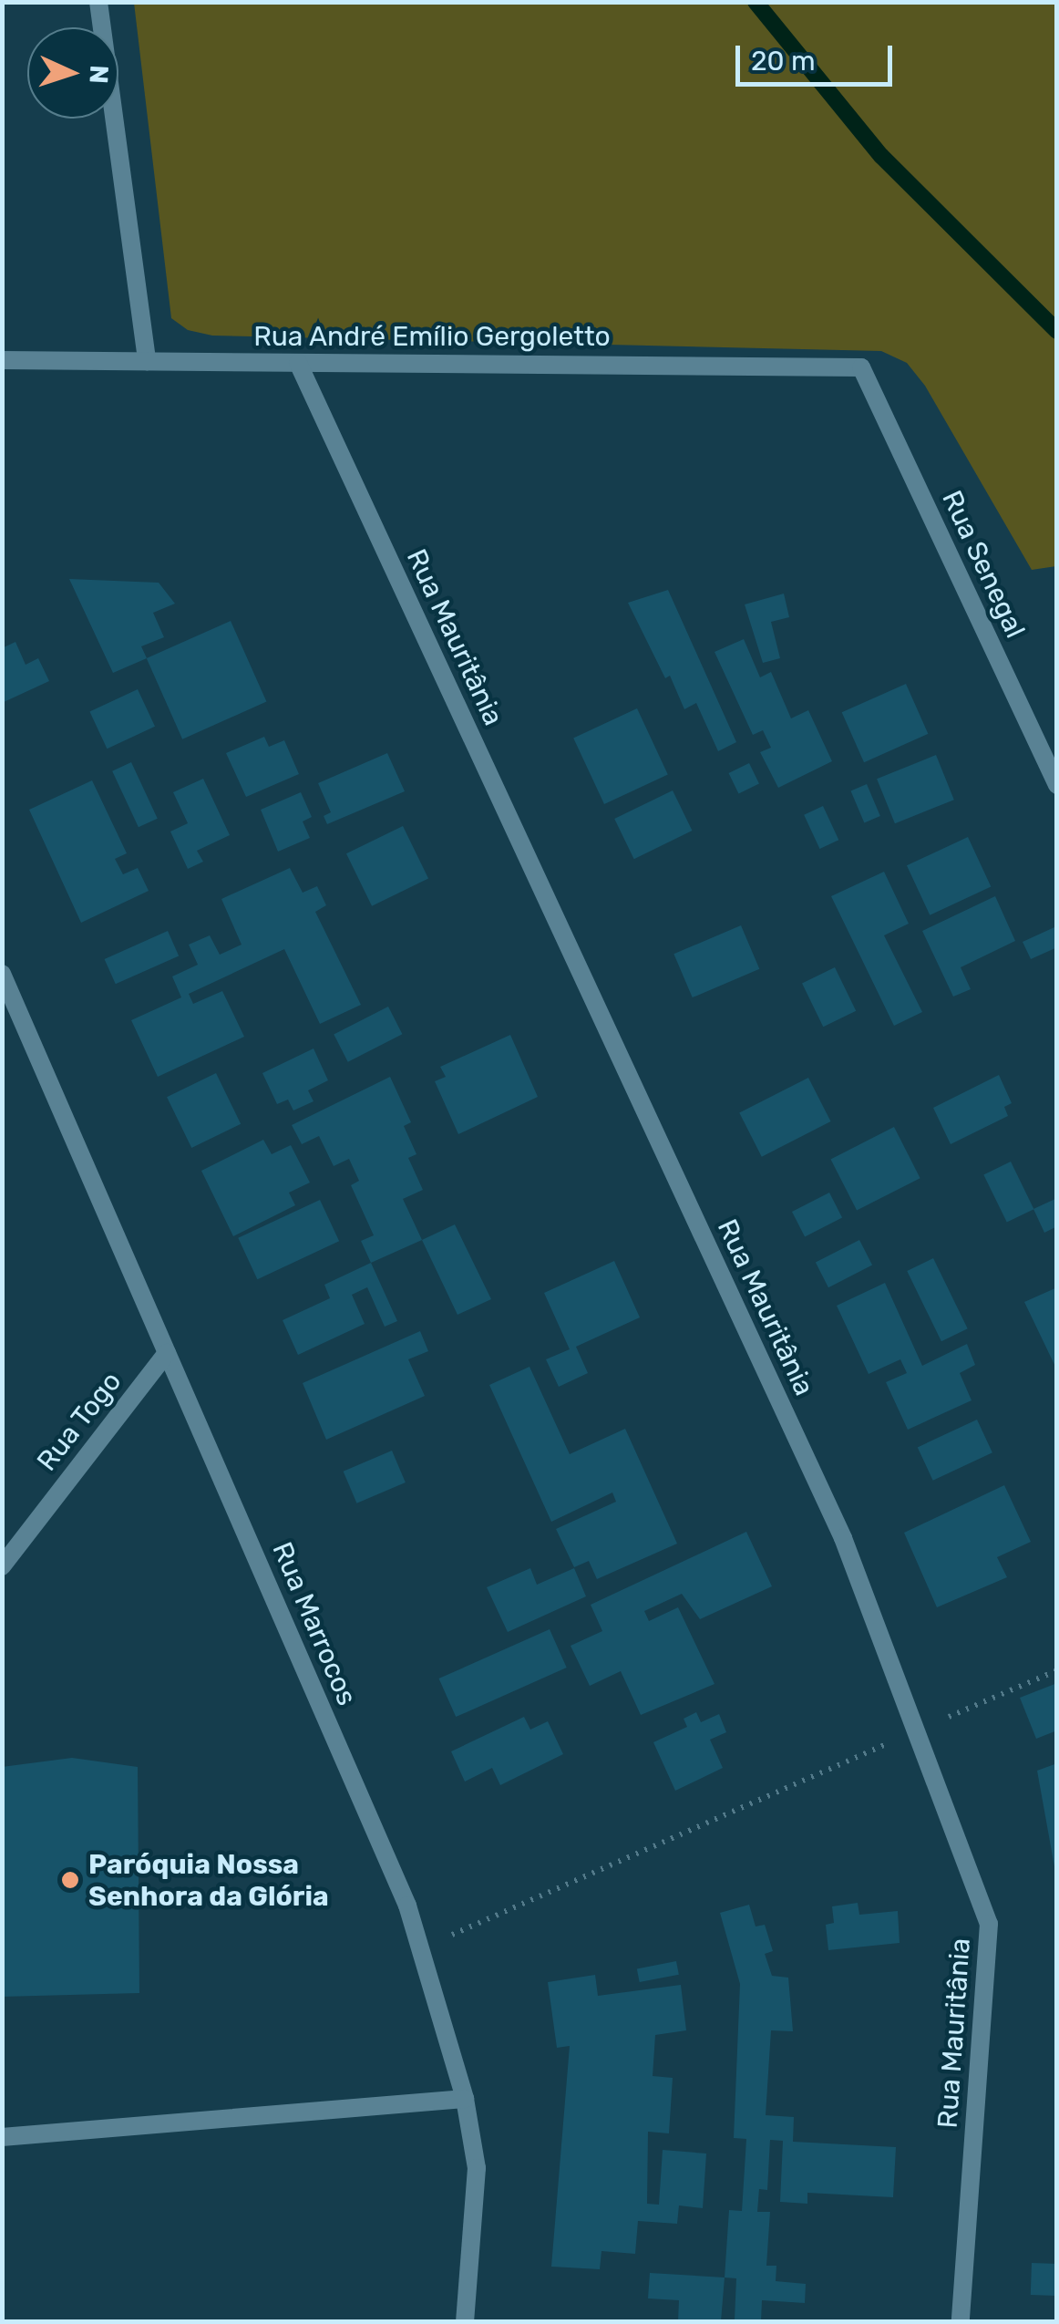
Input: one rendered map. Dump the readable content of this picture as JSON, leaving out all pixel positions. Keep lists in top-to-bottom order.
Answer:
{
  "streets": {
    "street": [
      "Rua André Emílio Gergoletto",
      "Rua Senegal",
      "Rua Mauritânia",
      "Rua Togo",
      "Rua Marrocos"
    ]
  },
  "crossings": [
    ["Rua André Emílio Gergoletto", "Rua Senegal"],
    ["Rua André Emílio Gergoletto", "Rua Mauritânia"],
    ["Rua Togo", "Rua Marrocos"]
  ],
  "places": ["Paróquia Nossa Senhora da Glória"],
  "scale_bar": "20 m",
  "north": "right"
}
